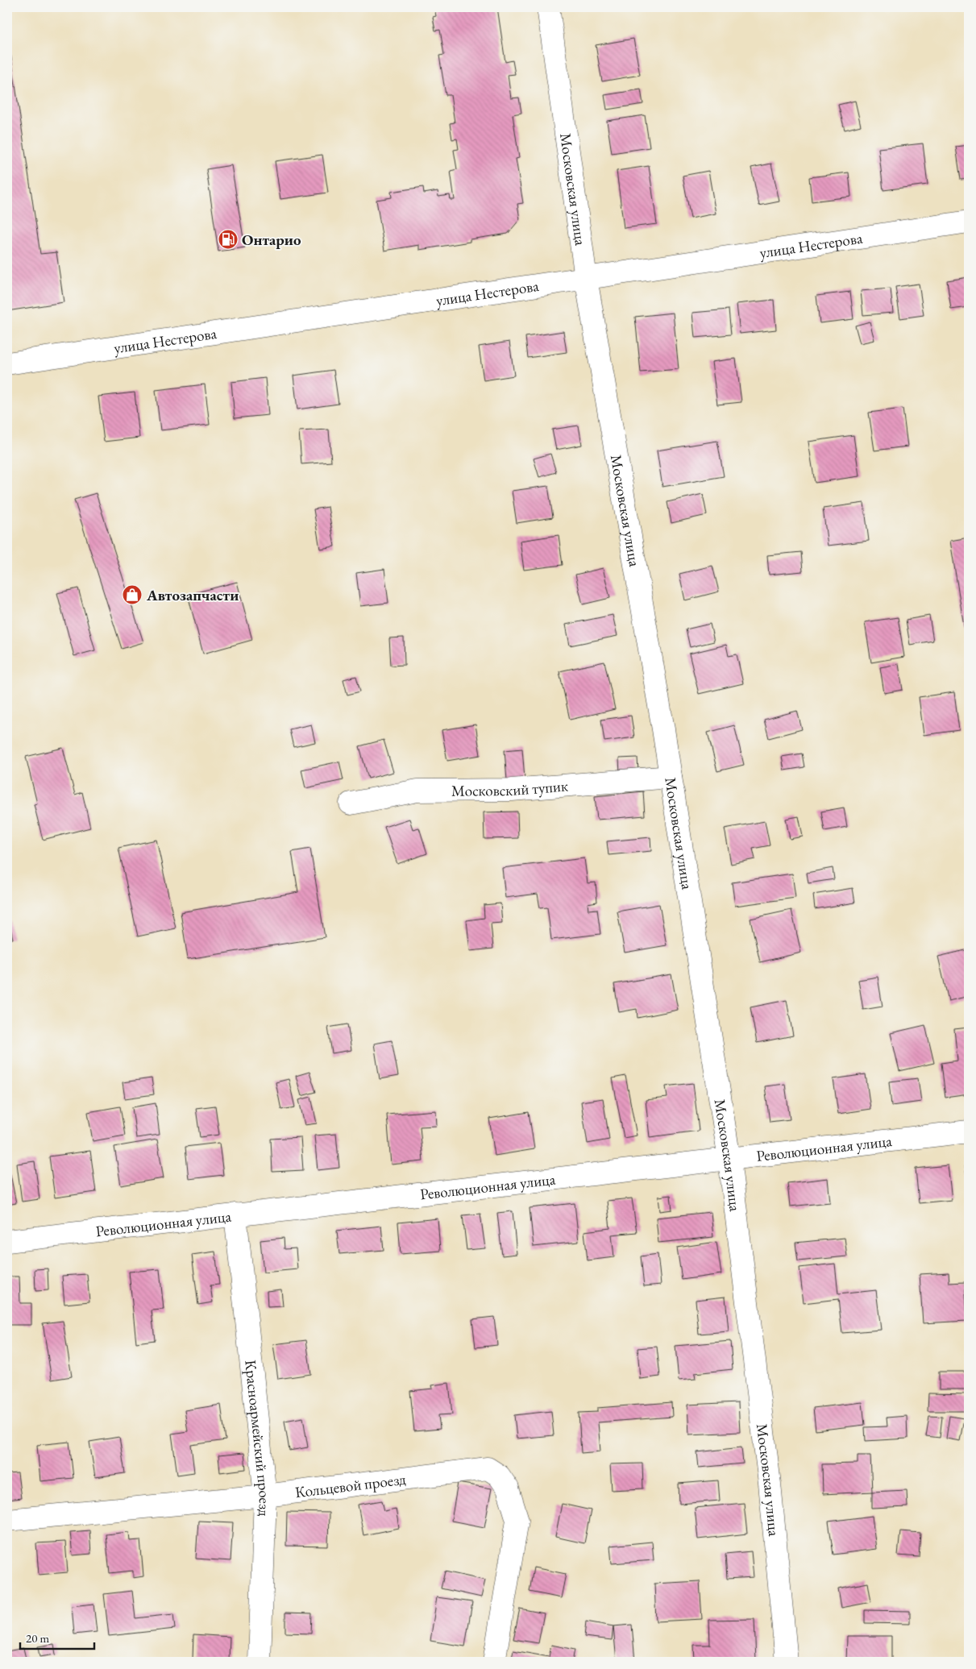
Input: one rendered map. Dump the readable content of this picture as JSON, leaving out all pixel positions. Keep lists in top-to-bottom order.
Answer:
{
  "streets": {
    "street": [
      "Московская улица",
      "улица Нестерова",
      "Московский тупик",
      "Революционная улица",
      "Красноармейский проезд",
      "Кольцевой проезд"
    ]
  },
  "crossings": [
    ["Московская улица", "улица Нестерова"],
    ["Московская улица", "Московский тупик"],
    ["Московская улица", "Революционная улица"],
    ["Революционная улица", "Красноармейский проезд"],
    ["Красноармейский проезд", "Кольцевой проезд"]
  ],
  "places": {
    "fuel station": ["Онтарио"],
    "shop": ["Автозапчасти"]
  },
  "scale_bar": "20 m"
}
